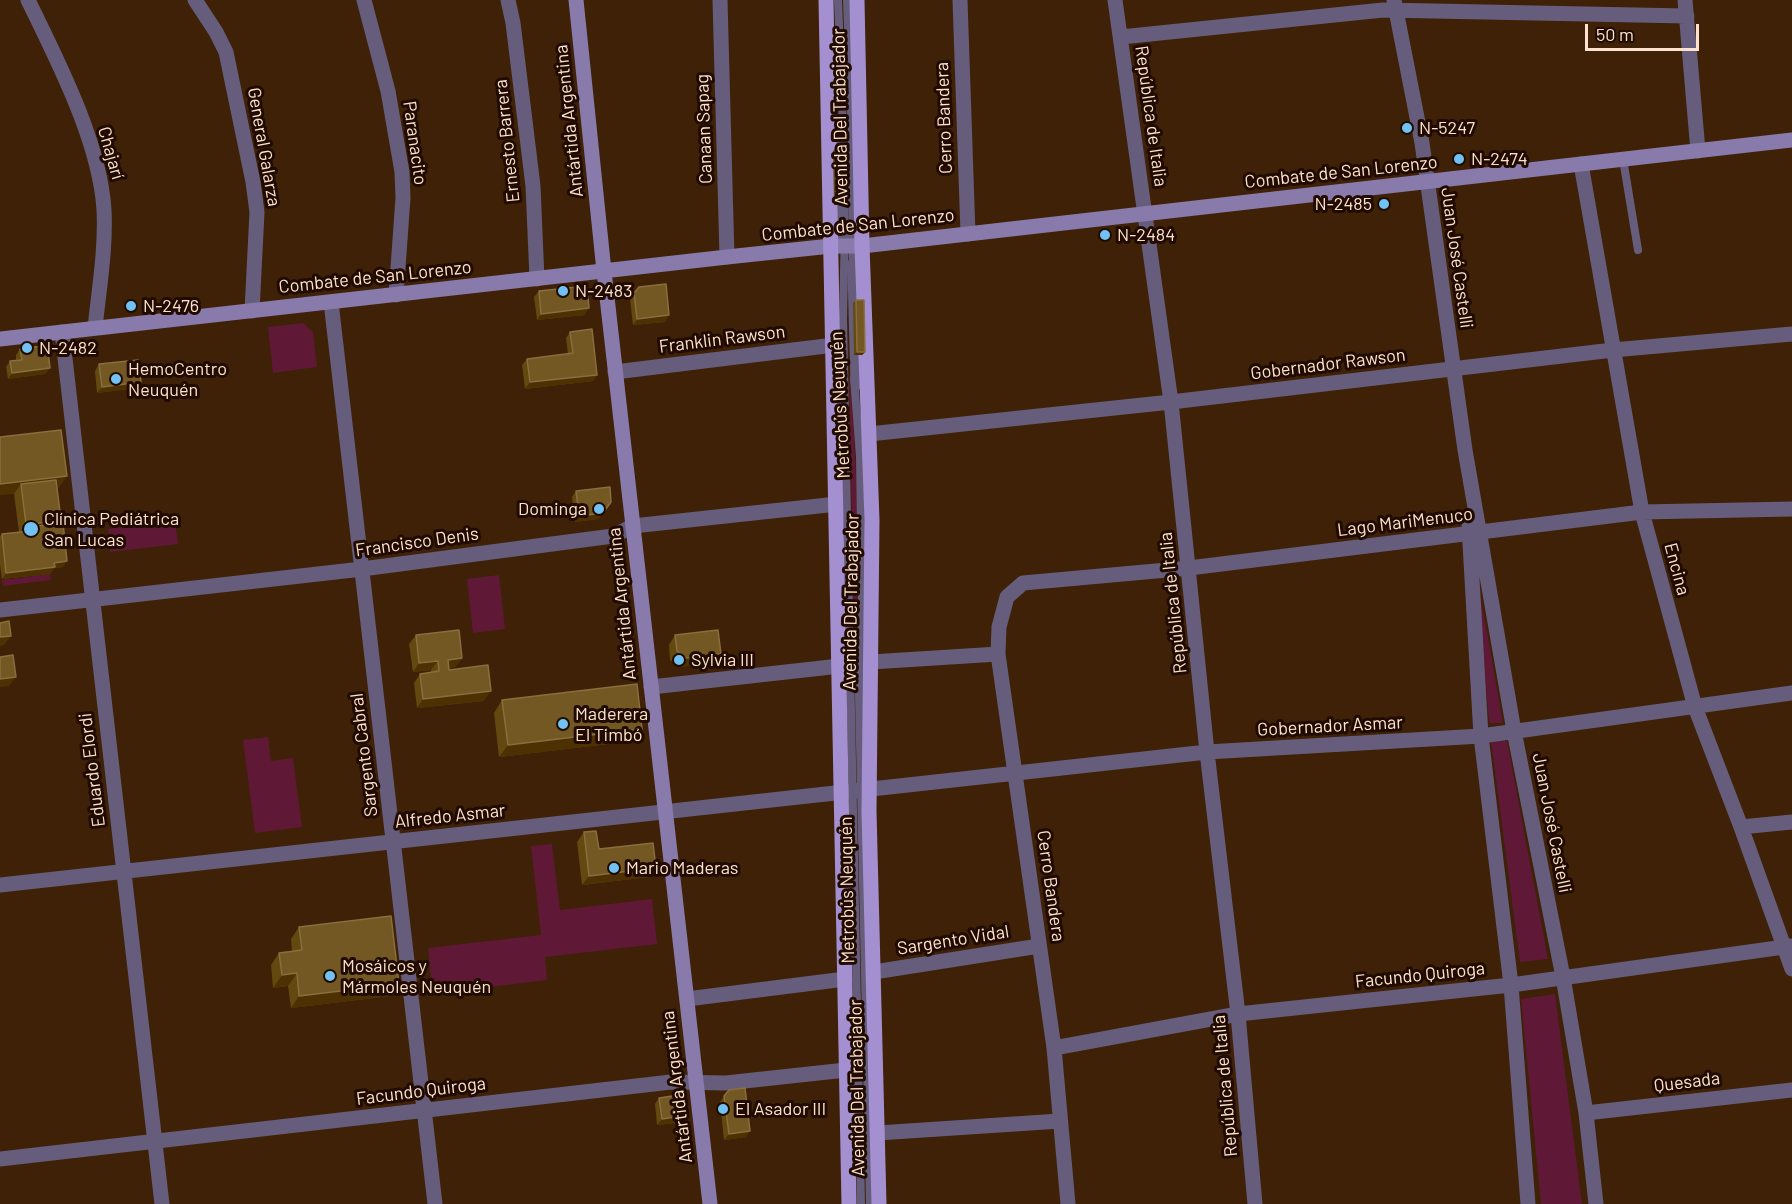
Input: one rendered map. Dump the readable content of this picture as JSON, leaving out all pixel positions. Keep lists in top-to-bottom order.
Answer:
{
  "streets": {
    "main road": ["Avenida Del Trabajador", "Antártida Argentina", "Combate de San Lorenzo"],
    "street": [
      "República de Italia",
      "Cerro Bandera",
      "Canaan Sapag",
      "Ernesto Barrera",
      "Paranacito",
      "General Galarza",
      "Chajarí",
      "Juan José Castelli",
      "Franklin Rawson",
      "Gobernador Rawson",
      "Lago MariMenuco",
      "Francisco Denis",
      "Encina",
      "Gobernador Asmar",
      "Sargento Cabral",
      "Eduardo Elordi",
      "Alfredo Asmar",
      "Sargento Vidal",
      "Facundo Quiroga",
      "Quesada"
    ],
    "lane": ["Metrobús Neuquén"]
  },
  "crossings": [
    ["República de Italia", "Combate de San Lorenzo"],
    ["República de Italia", "Gobernador Rawson"],
    ["República de Italia", "Lago MariMenuco"],
    ["República de Italia", "Gobernador Asmar"],
    ["República de Italia", "Facundo Quiroga"],
    ["Avenida Del Trabajador", "Combate de San Lorenzo"],
    ["Avenida Del Trabajador", "Franklin Rawson"],
    ["Avenida Del Trabajador", "Gobernador Rawson"],
    ["Avenida Del Trabajador", "Metrobús Neuquén"],
    ["Avenida Del Trabajador", "Francisco Denis"],
    ["Avenida Del Trabajador", "Gobernador Asmar"],
    ["Avenida Del Trabajador", "Alfredo Asmar"],
    ["Avenida Del Trabajador", "Sargento Vidal"],
    ["Avenida Del Trabajador", "Facundo Quiroga"],
    ["Cerro Bandera", "Combate de San Lorenzo"],
    ["Cerro Bandera", "Lago MariMenuco"],
    ["Cerro Bandera", "Gobernador Asmar"],
    ["Cerro Bandera", "Sargento Vidal"],
    ["Cerro Bandera", "Facundo Quiroga"],
    ["Antártida Argentina", "Combate de San Lorenzo"],
    ["Antártida Argentina", "Franklin Rawson"],
    ["Antártida Argentina", "Francisco Denis"],
    ["Antártida Argentina", "Alfredo Asmar"],
    ["Antártida Argentina", "Facundo Quiroga"],
    ["Canaan Sapag", "Combate de San Lorenzo"],
    ["Ernesto Barrera", "Combate de San Lorenzo"],
    ["Paranacito", "Combate de San Lorenzo"],
    ["General Galarza", "Combate de San Lorenzo"],
    ["Chajarí", "Combate de San Lorenzo"],
    ["Combate de San Lorenzo", "Juan José Castelli"],
    ["Combate de San Lorenzo", "Metrobús Neuquén"],
    ["Combate de San Lorenzo", "Encina"],
    ["Combate de San Lorenzo", "Sargento Cabral"],
    ["Combate de San Lorenzo", "Eduardo Elordi"],
    ["Juan José Castelli", "Gobernador Rawson"],
    ["Juan José Castelli", "Lago MariMenuco"],
    ["Juan José Castelli", "Gobernador Asmar"],
    ["Juan José Castelli", "Facundo Quiroga"],
    ["Juan José Castelli", "Quesada"],
    ["Gobernador Rawson", "Encina"],
    ["Metrobús Neuquén", "Gobernador Asmar"],
    ["Metrobús Neuquén", "Alfredo Asmar"],
    ["Lago MariMenuco", "Encina"],
    ["Francisco Denis", "Sargento Cabral"],
    ["Francisco Denis", "Eduardo Elordi"],
    ["Encina", "Gobernador Asmar"],
    ["Encina", "Facundo Quiroga"],
    ["Gobernador Asmar", "Alfredo Asmar"],
    ["Sargento Cabral", "Alfredo Asmar"],
    ["Sargento Cabral", "Facundo Quiroga"],
    ["Eduardo Elordi", "Alfredo Asmar"],
    ["Eduardo Elordi", "Facundo Quiroga"]
  ],
  "places": [
    "N-5247",
    "N-2474",
    "N-2485",
    "N-2484",
    "N-2483",
    "N-2476",
    "N-2482",
    "HemoCentro Neuquén",
    "Dominga",
    "Clínica Pediátrica San Lucas",
    "Sylvia III",
    "Maderera El Timbó",
    "Mario Maderas",
    "Mosáicos y Mármoles Neuquén",
    "El Asador III"
  ],
  "scale_bar": "50 m"
}
